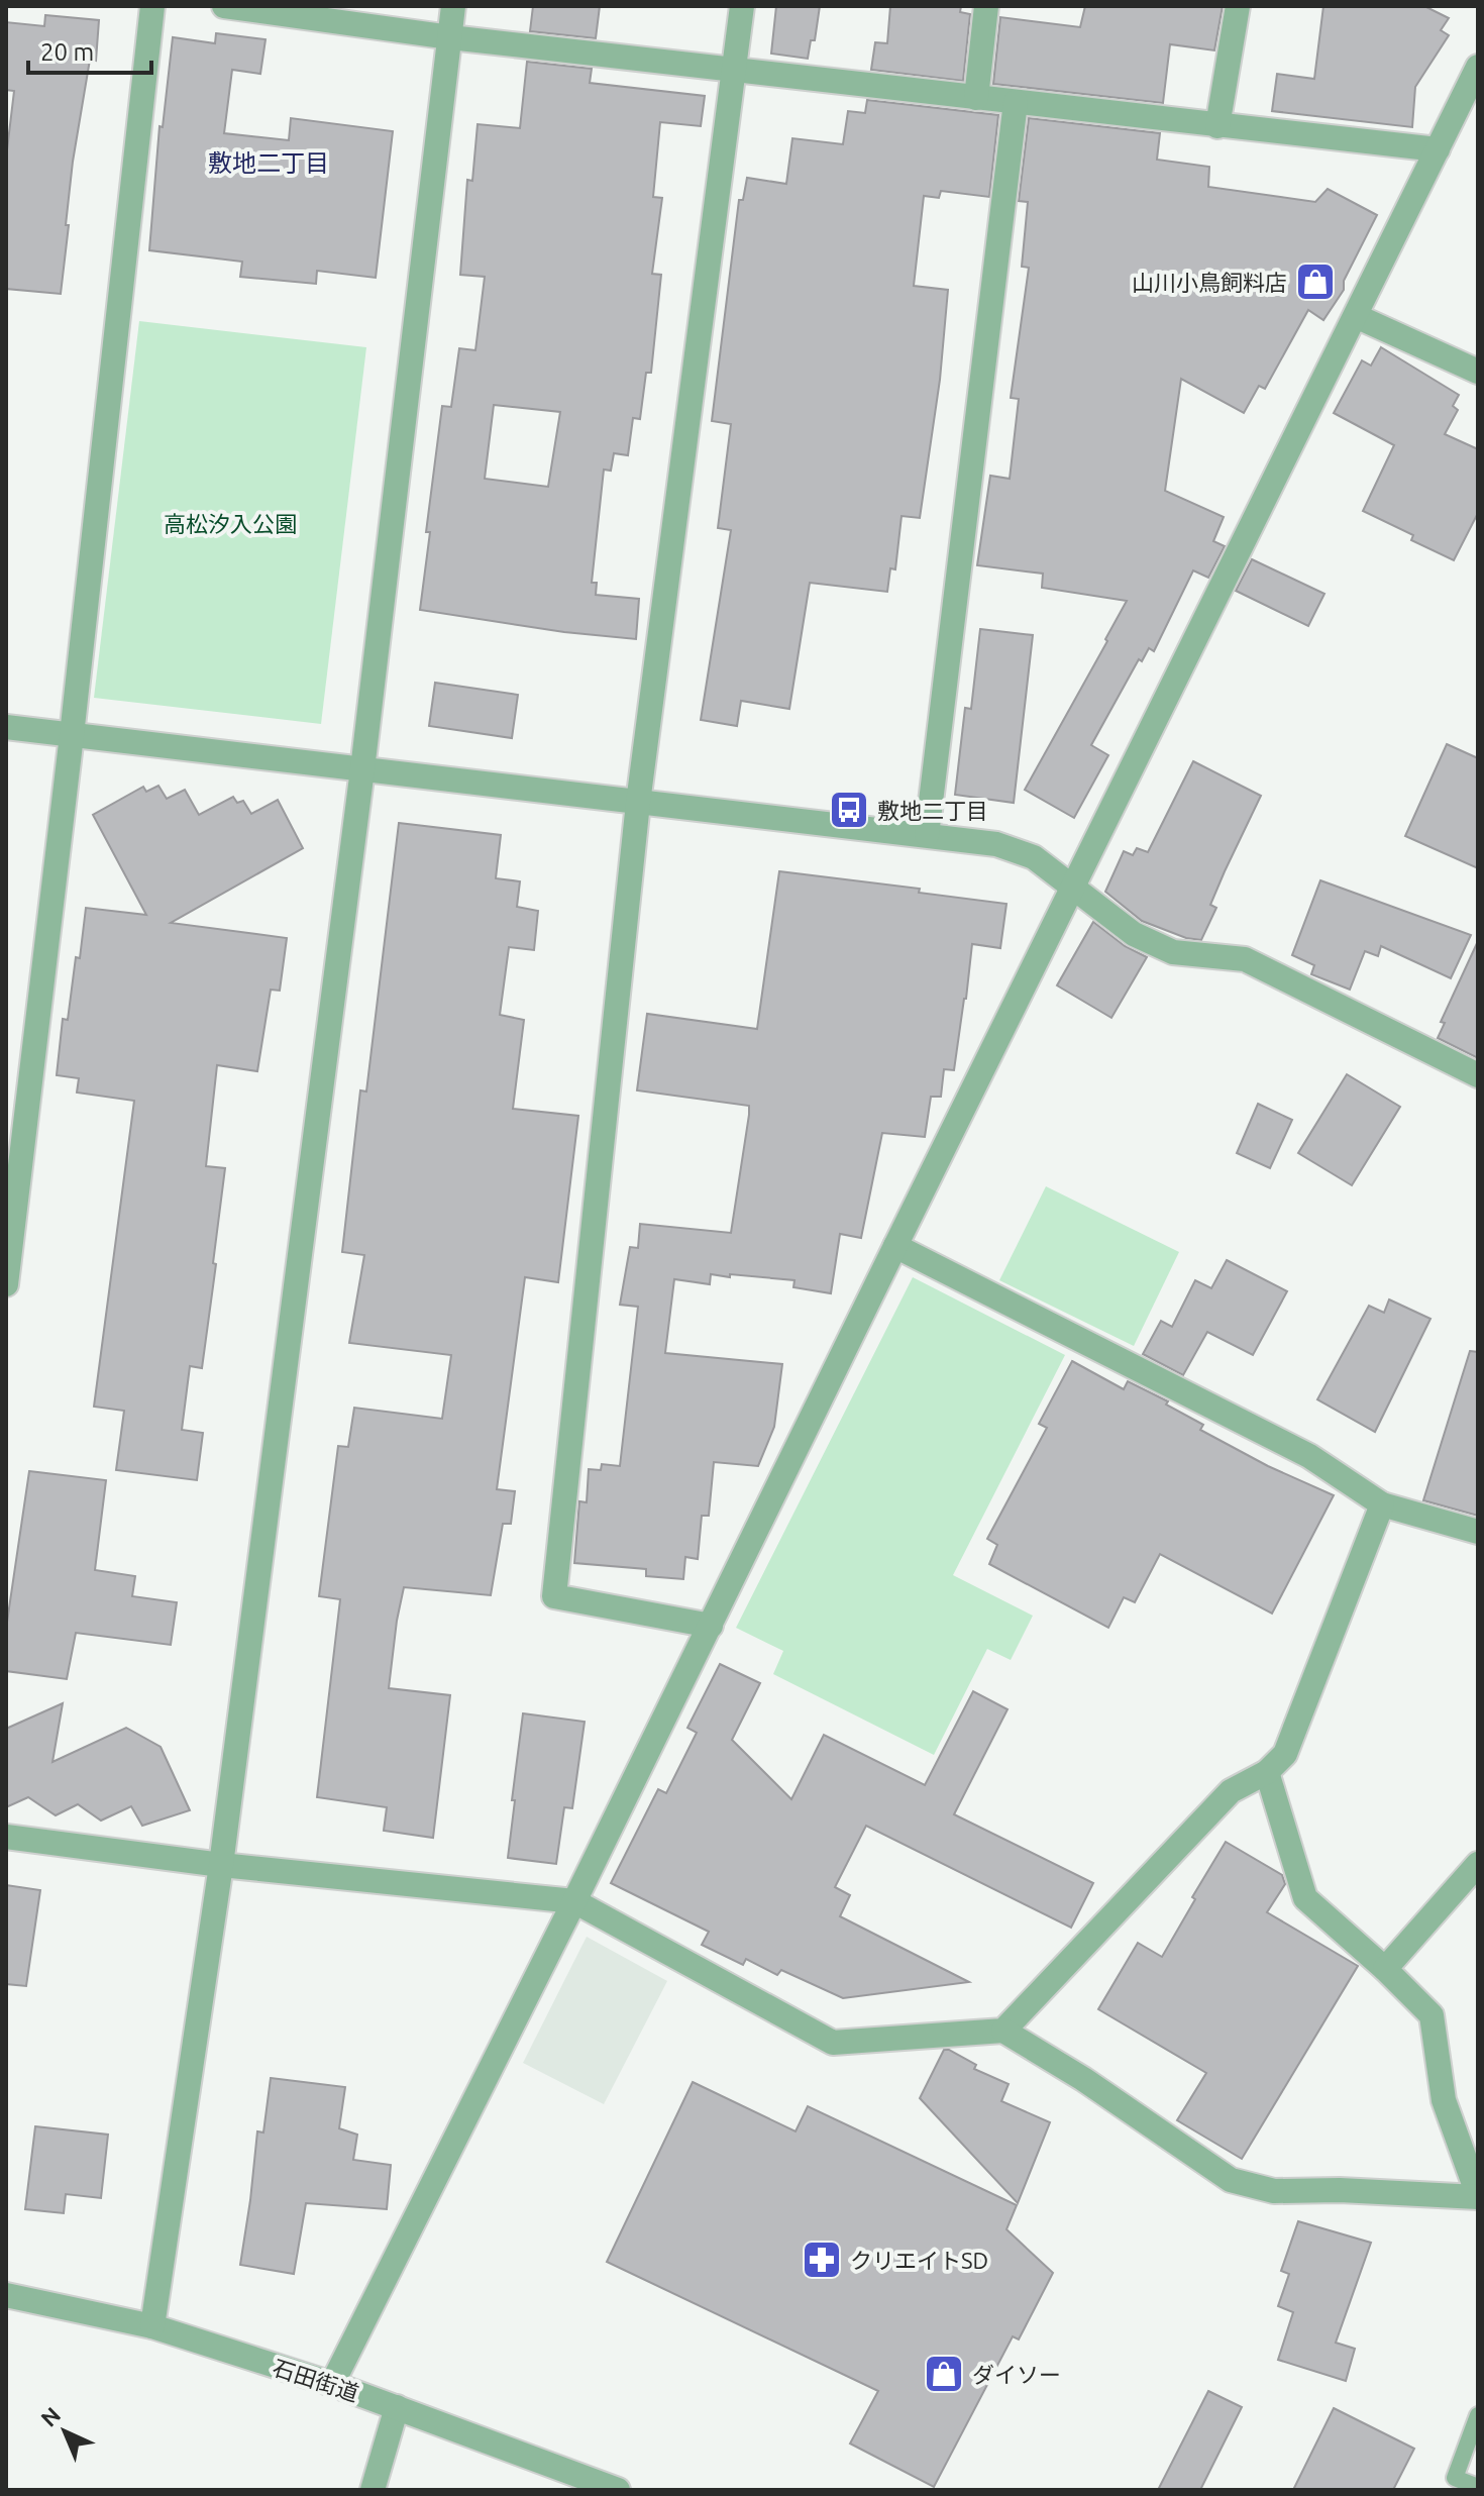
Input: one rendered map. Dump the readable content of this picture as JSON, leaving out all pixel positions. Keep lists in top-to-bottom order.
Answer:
{
  "streets": {
    "street": ["石田街道"]
  },
  "districts": ["敷地二丁目"],
  "parks": ["高松汐入公園"],
  "places": {
    "shop": ["山川小鳥飼料店", "ダイソー"],
    "bus stop": ["敷地二丁目"],
    "pharmacy": ["クリエイトSD"]
  },
  "scale_bar": "20 m",
  "north": "top left"
}
